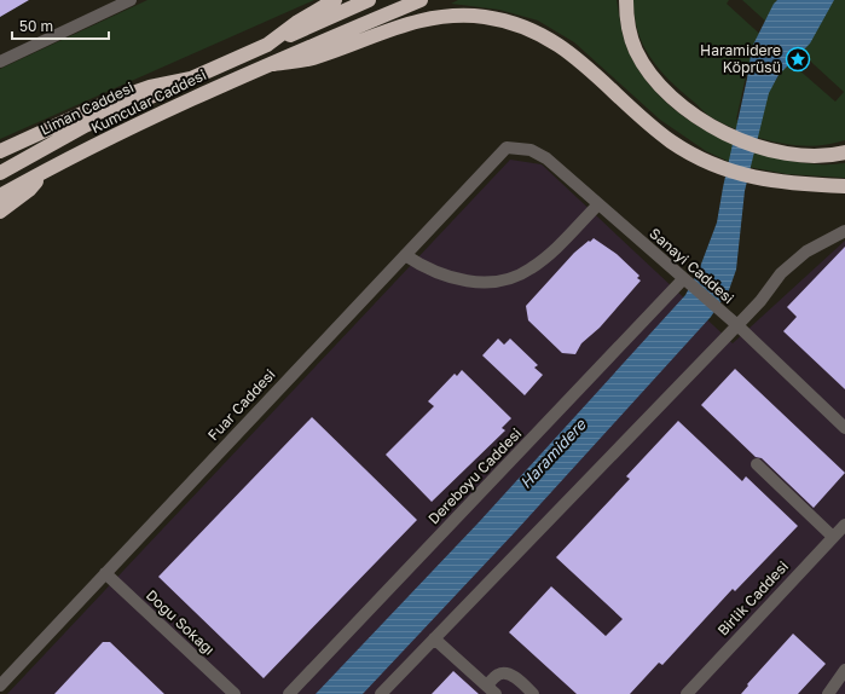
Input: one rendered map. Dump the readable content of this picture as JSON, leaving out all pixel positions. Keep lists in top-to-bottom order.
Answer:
{
  "streets": {
    "highway": ["Kumcular Caddesi", "Liman Caddesi"],
    "street": [
      "Sanayi Caddesi",
      "Fuar Caddesi",
      "Dereboyu Caddesi",
      "Birlik Caddesi",
      "Doğu Sokağı"
    ]
  },
  "crossings": [
    ["Sanayi Caddesi", "Fuar Caddesi"],
    ["Sanayi Caddesi", "Dereboyu Caddesi"],
    ["Fuar Caddesi", "Doğu Sokağı"]
  ],
  "water": ["Haramidere"],
  "places": {
    "place": ["Haramidere Köprüsü"]
  },
  "scale_bar": "50 m"
}
